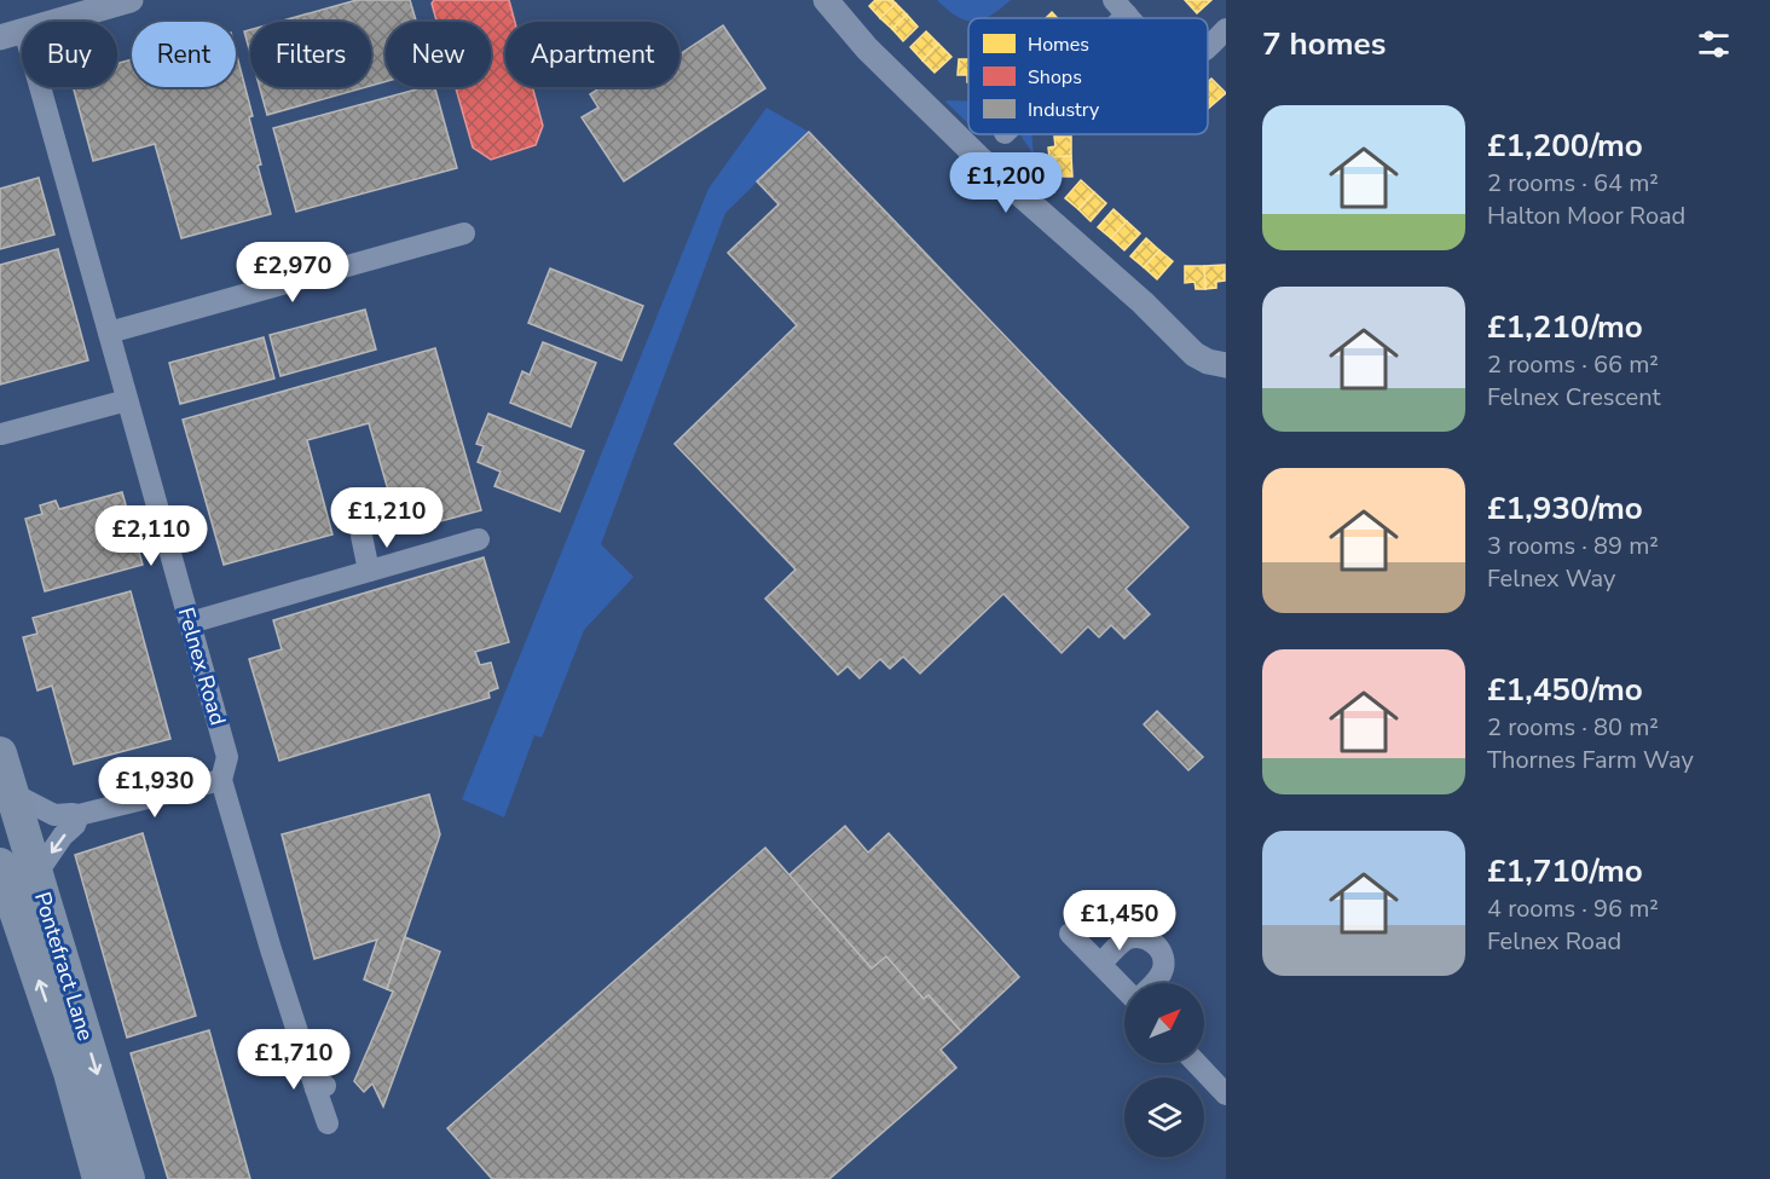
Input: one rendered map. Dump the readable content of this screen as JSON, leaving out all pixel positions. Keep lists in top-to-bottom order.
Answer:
{
  "streets": {
    "highway": ["Pontefract Lane"],
    "street": ["Felnex Road"]
  },
  "legend": ["Homes", "Shops", "Industry"],
  "north": "top right",
  "page": {
    "heading": "7 homes",
    "chip": [
      "Buy",
      "Rent",
      "Filters",
      "New",
      "Apartment"
    ],
    "list": [
      {
        "name": "£1,200/mo",
        "note": "2 rooms · 64 m² · Halton Moor Road"
      },
      {
        "name": "£1,210/mo",
        "note": "2 rooms · 66 m² · Felnex Crescent"
      },
      {
        "name": "£1,930/mo",
        "note": "3 rooms · 89 m² · Felnex Way"
      },
      {
        "name": "£1,450/mo",
        "note": "2 rooms · 80 m² · Thornes Farm Way"
      },
      {
        "name": "£1,710/mo",
        "note": "4 rooms · 96 m² · Felnex Road"
      }
    ],
    "price": [
      "£1,200",
      "£2,970",
      "£1,210",
      "£2,110",
      "£1,930",
      "£1,450",
      "£1,710"
    ]
  }
}
